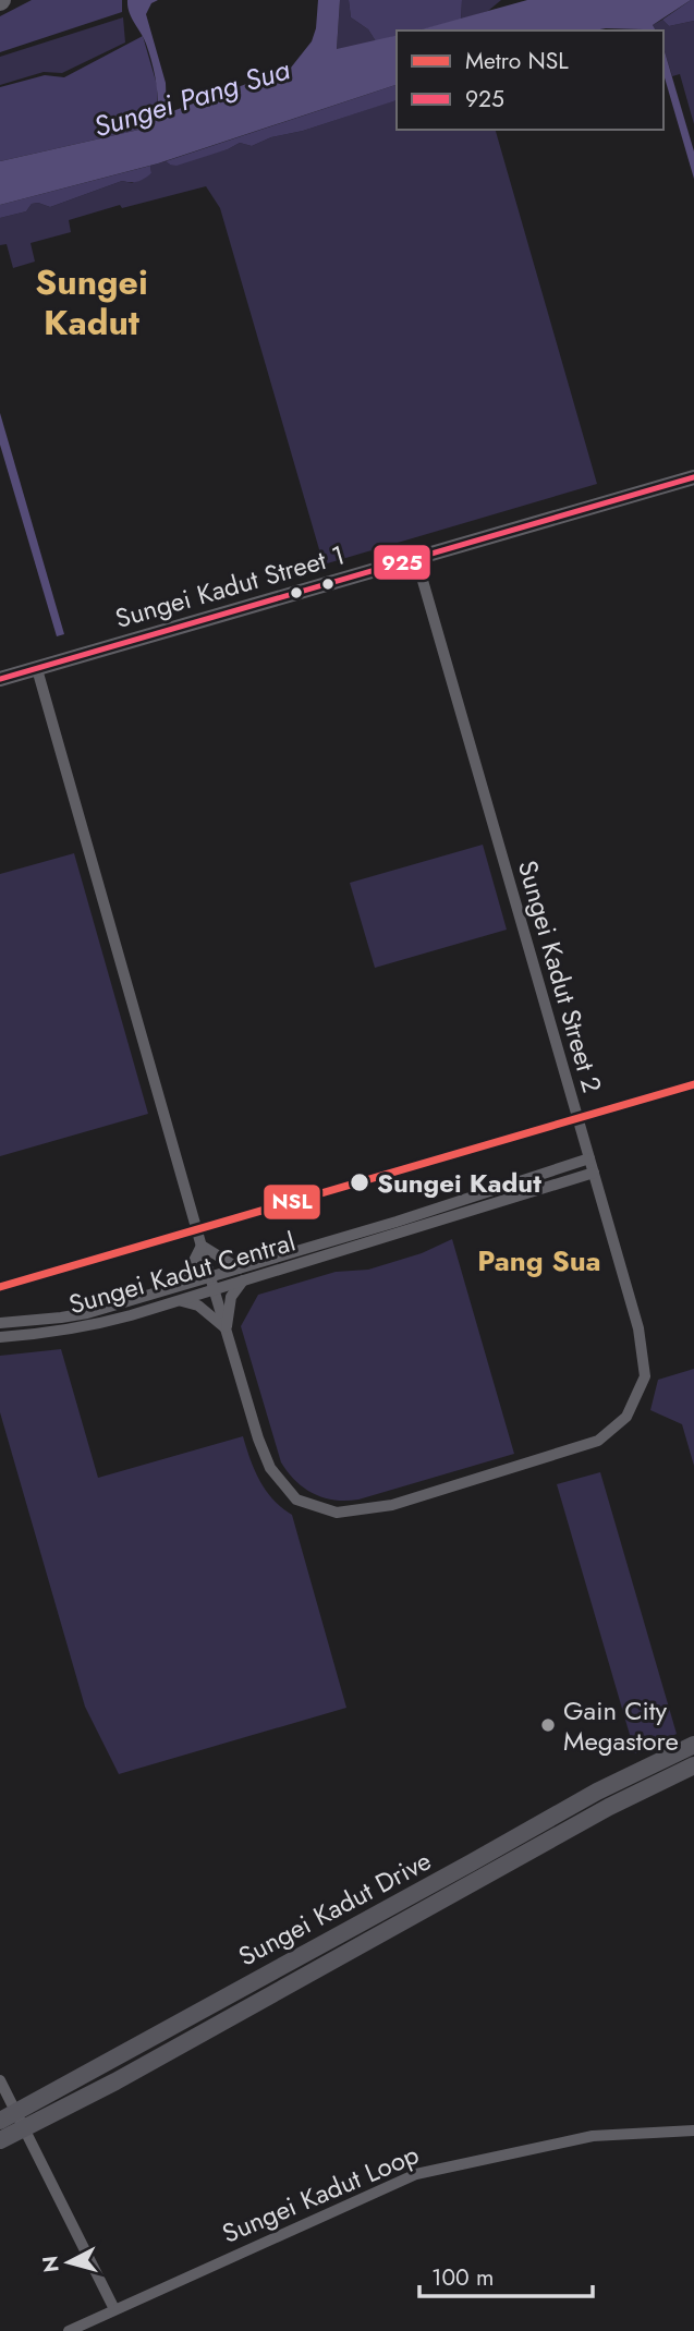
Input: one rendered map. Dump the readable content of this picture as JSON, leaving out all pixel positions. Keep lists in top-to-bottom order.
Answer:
{
  "streets": {
    "main road": ["Sungei Kadut Drive"],
    "street": [
      "Sungei Kadut Street 1",
      "Sungei Kadut Street 2",
      "Sungei Kadut Central",
      "Sungei Kadut Loop"
    ]
  },
  "crossings": [
    ["Sungei Kadut Street 1", "Sungei Kadut Street 2"],
    ["Sungei Kadut Street 2", "Sungei Kadut Central"]
  ],
  "districts": ["Sungei Kadut", "Pang Sua"],
  "water": ["Sungei Pang Sua"],
  "places": ["Sungei Kadut", "Gain City Megastore"],
  "lines": ["transit line 925", "metro line NSL"],
  "legend": ["Metro NSL", "925"],
  "scale_bar": "100 m",
  "north": "left"
}
